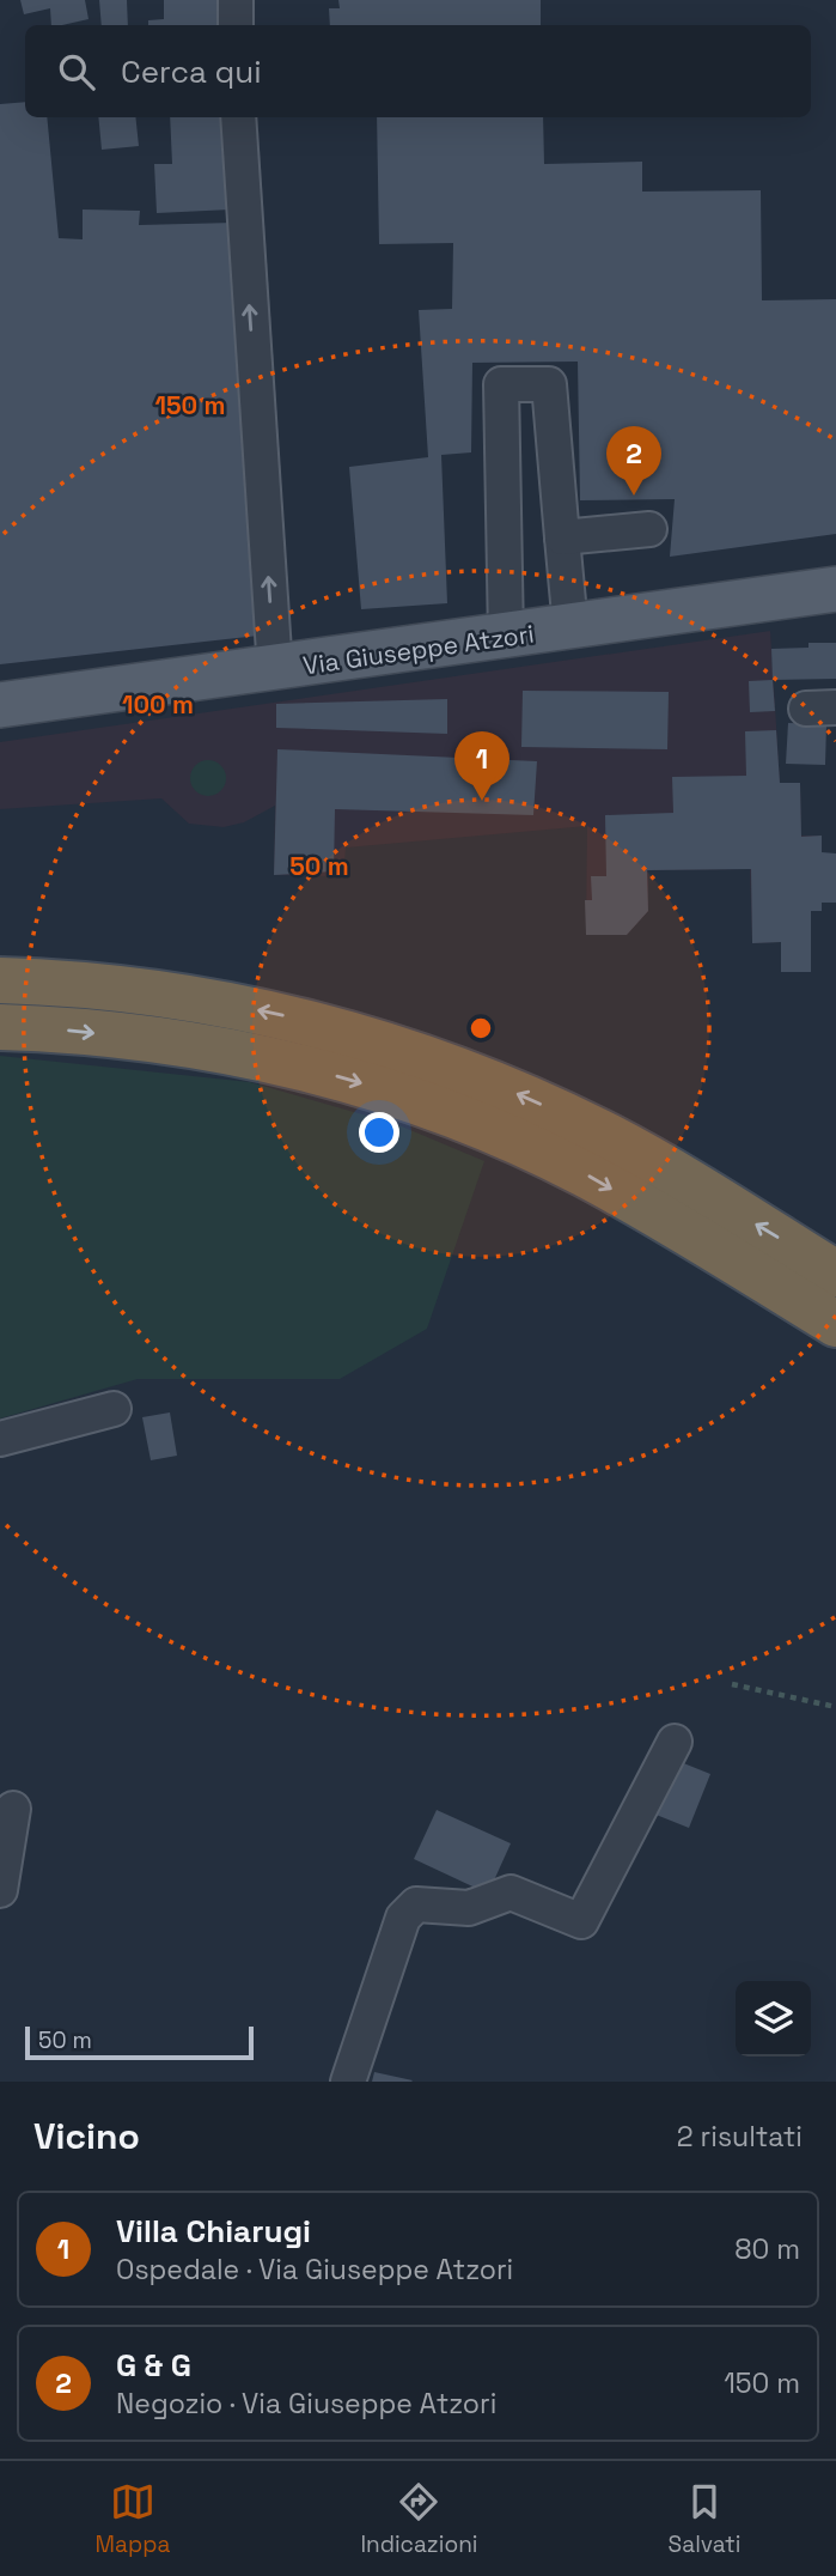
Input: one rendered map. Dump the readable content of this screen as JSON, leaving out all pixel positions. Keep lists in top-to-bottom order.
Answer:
{
  "streets": {
    "main road": ["Via Giuseppe Atzori"]
  },
  "scale_bar": "50 m",
  "page": {
    "search": "Cerca qui",
    "pins": ["2", "1"],
    "scale": "50 m",
    "heading": ["Vicino", "2 risultati"],
    "list": [
      {
        "mark": "1",
        "name": "Villa Chiarugi",
        "note": "Ospedale · Via Giuseppe Atzori",
        "value": "80 m"
      },
      {
        "mark": "2",
        "name": "G & G",
        "note": "Negozio · Via Giuseppe Atzori",
        "value": "150 m"
      }
    ],
    "nav": ["Mappa", "Indicazioni", "Salvati"]
  },
  "rings": ["150 m", "100 m", "50 m"]
}
